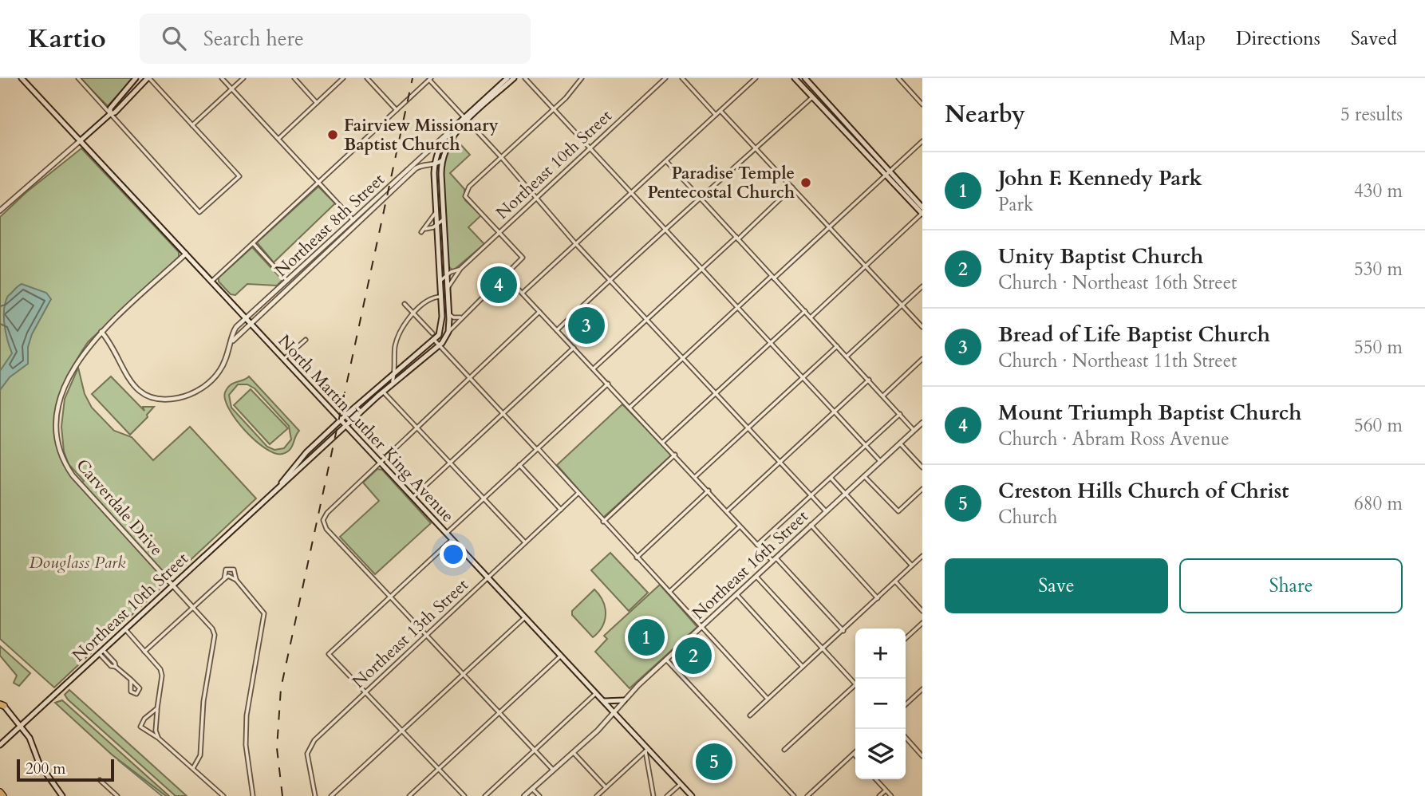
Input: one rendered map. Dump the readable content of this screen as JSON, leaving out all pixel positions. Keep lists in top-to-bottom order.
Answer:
{
  "streets": {
    "main road": ["Northeast 10th Street", "North Martin Luther King Avenue"],
    "street": [
      "Northeast 8th Street",
      "Carverdale Drive",
      "Northeast 16th Street",
      "Northeast 13th Street"
    ]
  },
  "crossings": [
    ["Northeast 10th Street", "North Martin Luther King Avenue"],
    ["Northeast 10th Street", "Carverdale Drive"],
    ["Northeast 8th Street", "North Martin Luther King Avenue"],
    ["Northeast 8th Street", "Carverdale Drive"],
    ["North Martin Luther King Avenue", "Carverdale Drive"],
    ["North Martin Luther King Avenue", "Northeast 16th Street"],
    ["North Martin Luther King Avenue", "Northeast 13th Street"]
  ],
  "parks": ["Douglass Park"],
  "places": ["Fairview Missionary Baptist Church", "Paradise Temple Pentecostal Church"],
  "scale_bar": "200 m",
  "page": {
    "header": "Kartio",
    "search": "Search here",
    "nav": ["Map", "Directions", "Saved"],
    "heading": ["Nearby", "5 results"],
    "list": [
      {
        "mark": "1",
        "name": "John F. Kennedy Park",
        "note": "Park",
        "value": "430 m"
      },
      {
        "mark": "2",
        "name": "Unity Baptist Church",
        "note": "Church · Northeast 16th Street",
        "value": "530 m"
      },
      {
        "mark": "3",
        "name": "Bread of Life Baptist Church",
        "note": "Church · Northeast 11th Street",
        "value": "550 m"
      },
      {
        "mark": "4",
        "name": "Mount Triumph Baptist Church",
        "note": "Church · Abram Ross Avenue",
        "value": "560 m"
      },
      {
        "mark": "5",
        "name": "Creston Hills Church of Christ",
        "note": "Church",
        "value": "680 m"
      }
    ],
    "pins": [
      "4",
      "3",
      "1",
      "2",
      "5"
    ],
    "buttons": ["Save", "Share"],
    "map_buttons": ["+", "−"],
    "scale": "200 m"
  }
}
